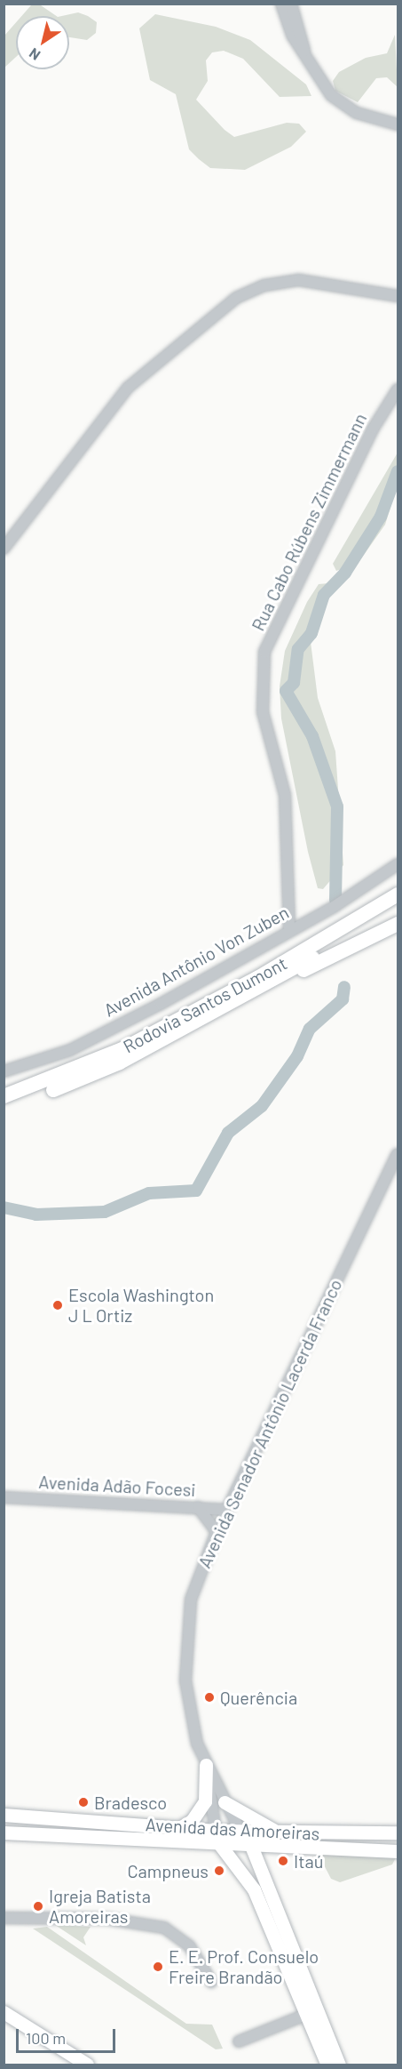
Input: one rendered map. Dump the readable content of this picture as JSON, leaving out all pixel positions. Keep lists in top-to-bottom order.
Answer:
{
  "streets": {
    "highway": ["Rodovia Santos Dumont"],
    "main road": ["Avenida das Amoreiras"],
    "street": [
      "Rua Cabo Rúbens Zimmermann",
      "Avenida Antônio Von Zuben",
      "Avenida Senador Antônio Lacerda Franco",
      "Avenida Adão Focesi"
    ]
  },
  "crossings": [
    ["Rua Cabo Rúbens Zimmermann", "Avenida Antônio Von Zuben"],
    ["Avenida Senador Antônio Lacerda Franco", "Avenida Adão Focesi"],
    ["Avenida Senador Antônio Lacerda Franco", "Avenida das Amoreiras"]
  ],
  "places": [
    "Escola Washington J L Ortiz",
    "Querência",
    "Bradesco",
    "Itaú",
    "Campneus",
    "Igreja Batista Amoreiras",
    "E. E. Prof. Consuelo Freire Brandão"
  ],
  "scale_bar": "100 m",
  "north": "bottom left"
}
